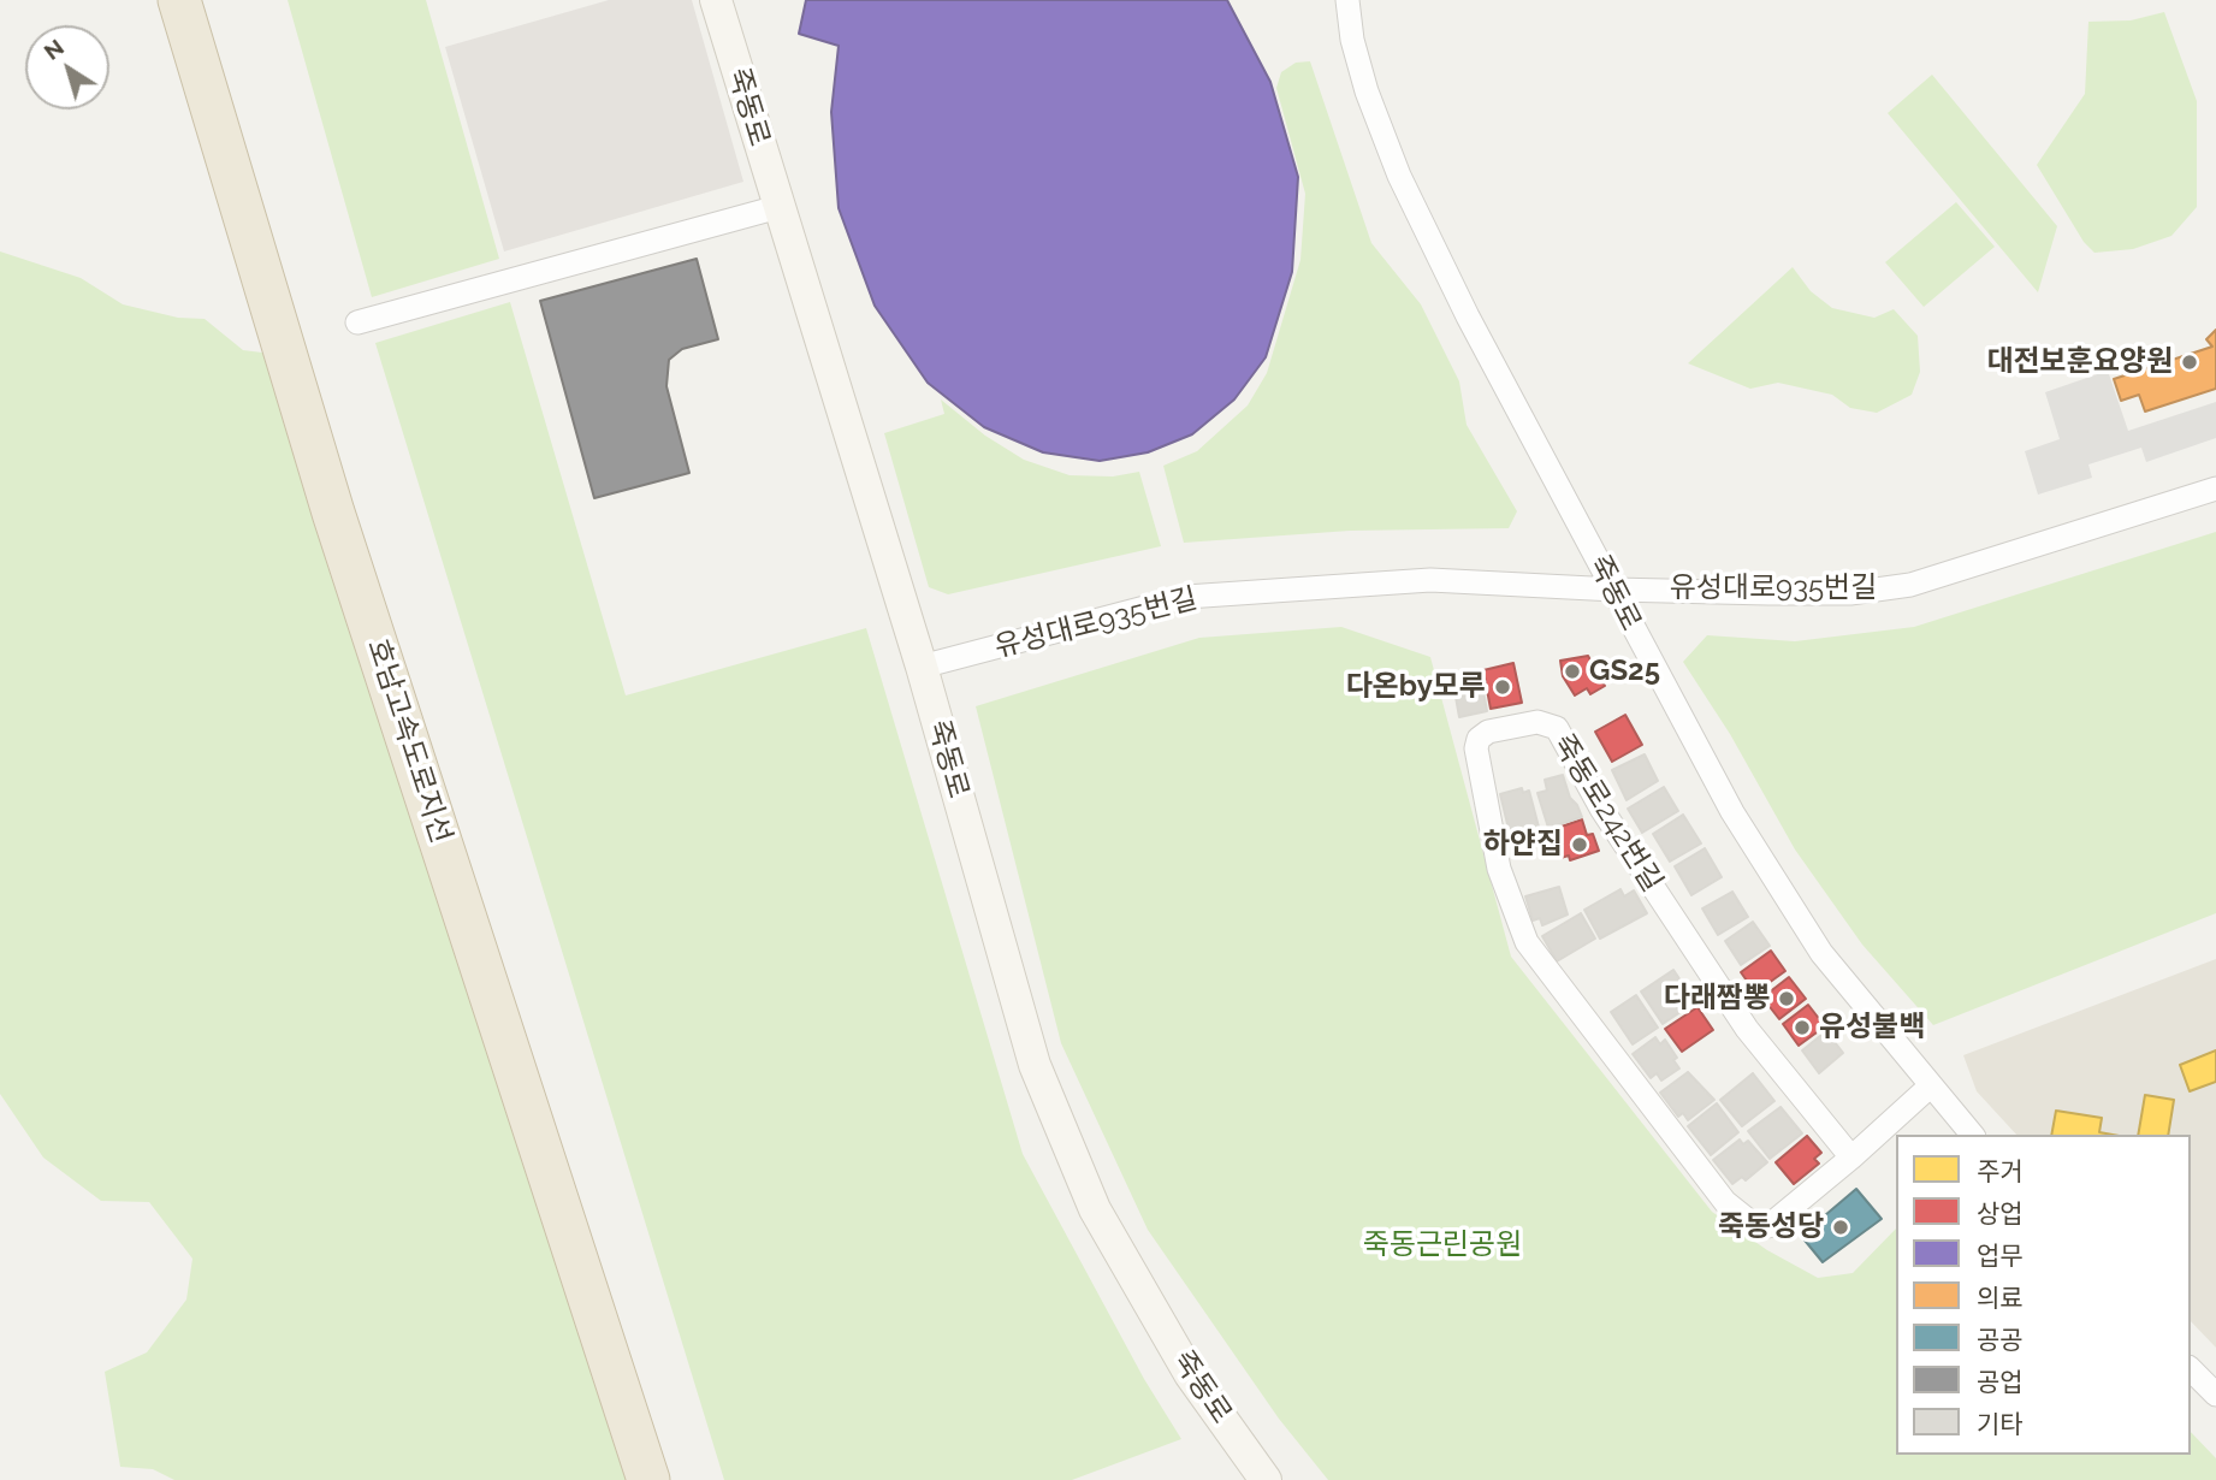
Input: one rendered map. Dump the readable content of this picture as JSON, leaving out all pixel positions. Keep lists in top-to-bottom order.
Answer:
{
  "streets": {
    "highway": ["호남고속도로지선"],
    "street": ["죽동로", "유성대로935번길", "죽동로242번길"]
  },
  "crossings": [
    ["죽동로", "유성대로935번길"],
    ["죽동로", "죽동로242번길"]
  ],
  "parks": ["죽동근린공원"],
  "places": [
    "대전보훈요양원",
    "GS25",
    "다온by모루",
    "하얀집",
    "다래짬뽕",
    "유성불백",
    "죽동성당"
  ],
  "legend": [
    "주거",
    "상업",
    "업무",
    "의료",
    "공공",
    "공업",
    "기타"
  ],
  "north": "top left"
}
